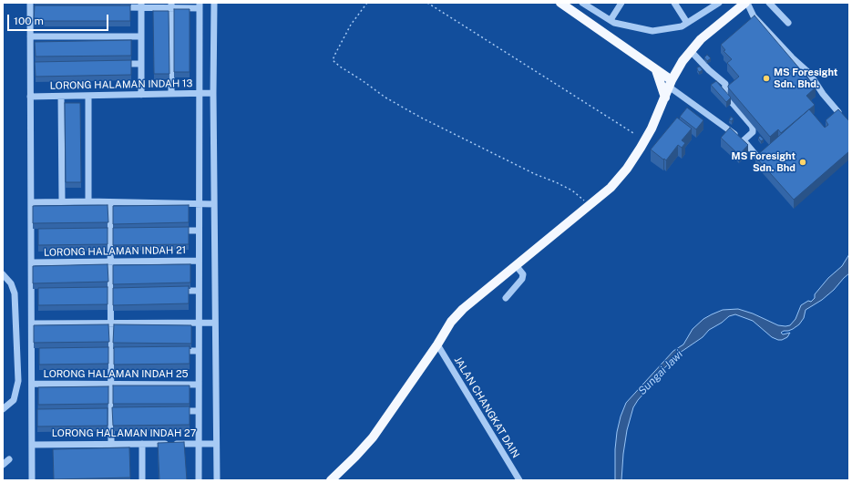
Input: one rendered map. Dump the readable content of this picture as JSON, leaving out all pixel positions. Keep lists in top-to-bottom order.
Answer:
{
  "streets": {
    "street": [
      "LORONG HALAMAN INDAH 13",
      "LORONG HALAMAN INDAH 21",
      "LORONG HALAMAN INDAH 25",
      "JALAN CHANGKAT DAIN",
      "LORONG HALAMAN INDAH 27"
    ]
  },
  "water": ["Sungai Jawi"],
  "places": ["MS Foresight Sdn. Bhd.", "MS Foresight Sdn. Bhd"],
  "scale_bar": "100 m"
}
